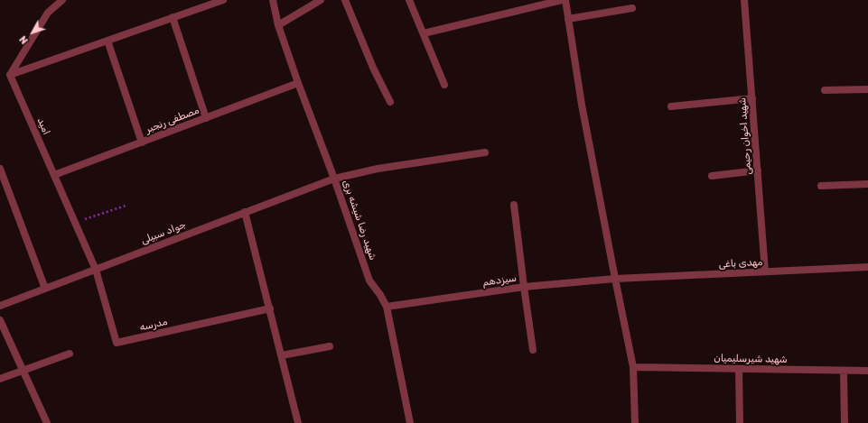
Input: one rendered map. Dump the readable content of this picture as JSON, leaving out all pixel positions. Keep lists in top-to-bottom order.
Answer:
{
  "streets": {
    "street": [
      "مصطفی رنجبر",
      "امید",
      "شهید اخوان رحیمی",
      "شهید رضا شیشه بری",
      "جواد سبیلی",
      "مهدی باغی",
      "سیزدهم",
      "مدرسه",
      "شهید شیرسلیمیان"
    ]
  },
  "crossings": [
    ["مصطفی رنجبر", "امید"],
    ["مصطفی رنجبر", "شهید رضا شیشه بری"],
    ["امید", "جواد سبیلی"],
    ["امید", "مدرسه"],
    ["شهید اخوان رحیمی", "مهدی باغی"],
    ["شهید رضا شیشه بری", "جواد سبیلی"],
    ["شهید رضا شیشه بری", "سیزدهم"],
    ["جواد سبیلی", "مدرسه"],
    ["مهدی باغی", "سیزدهم"]
  ],
  "north": "bottom left"
}
